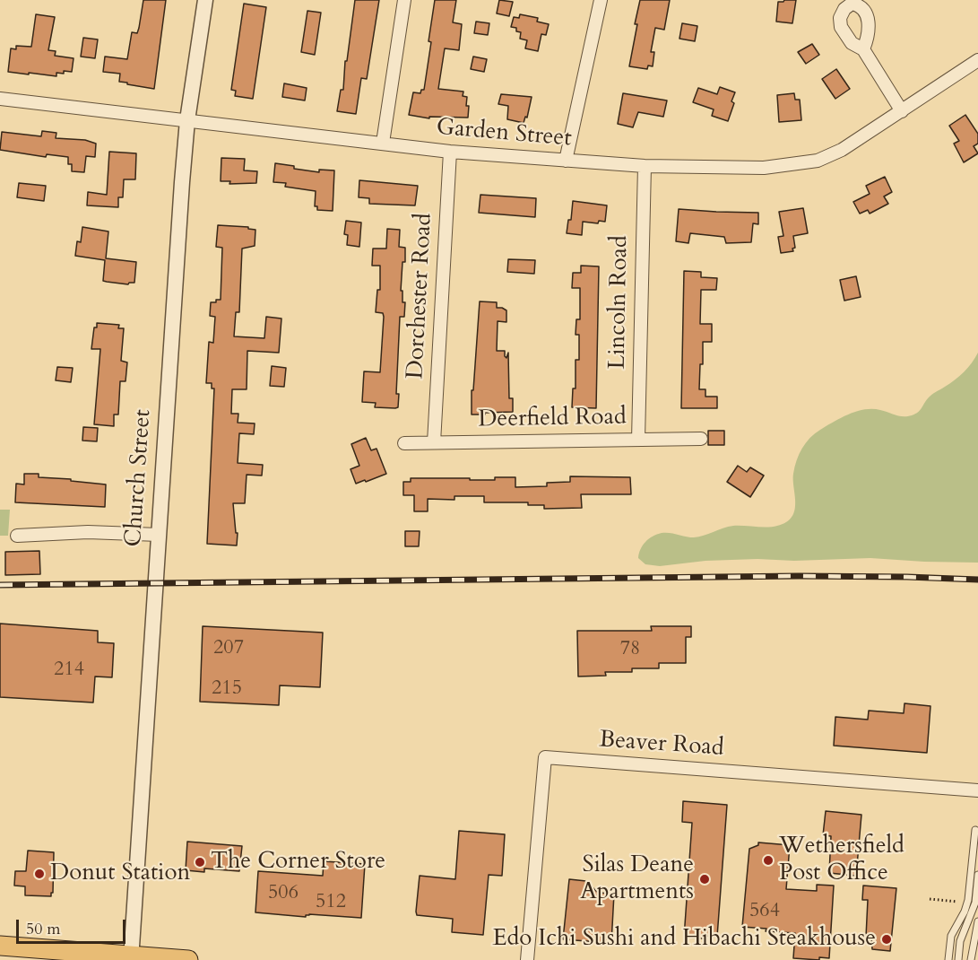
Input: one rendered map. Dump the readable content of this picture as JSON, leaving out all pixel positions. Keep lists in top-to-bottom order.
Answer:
{
  "streets": {
    "street": [
      "Garden Street",
      "Dorchester Road",
      "Lincoln Road",
      "Deerfield Road",
      "Church Street",
      "Beaver Road"
    ]
  },
  "crossings": [
    ["Garden Street", "Dorchester Road"],
    ["Garden Street", "Lincoln Road"],
    ["Garden Street", "Church Street"],
    ["Dorchester Road", "Deerfield Road"],
    ["Lincoln Road", "Deerfield Road"]
  ],
  "places": [
    "Wethersfield Post Office",
    "The Corner Store",
    "Donut Station",
    "Silas Deane Apartments",
    "Edo Ichi Sushi and Hibachi Steakhouse"
  ],
  "house_numbers": [
    "207",
    "78",
    "214",
    "215",
    "506",
    "512",
    "564"
  ],
  "scale_bar": "50 m"
}
